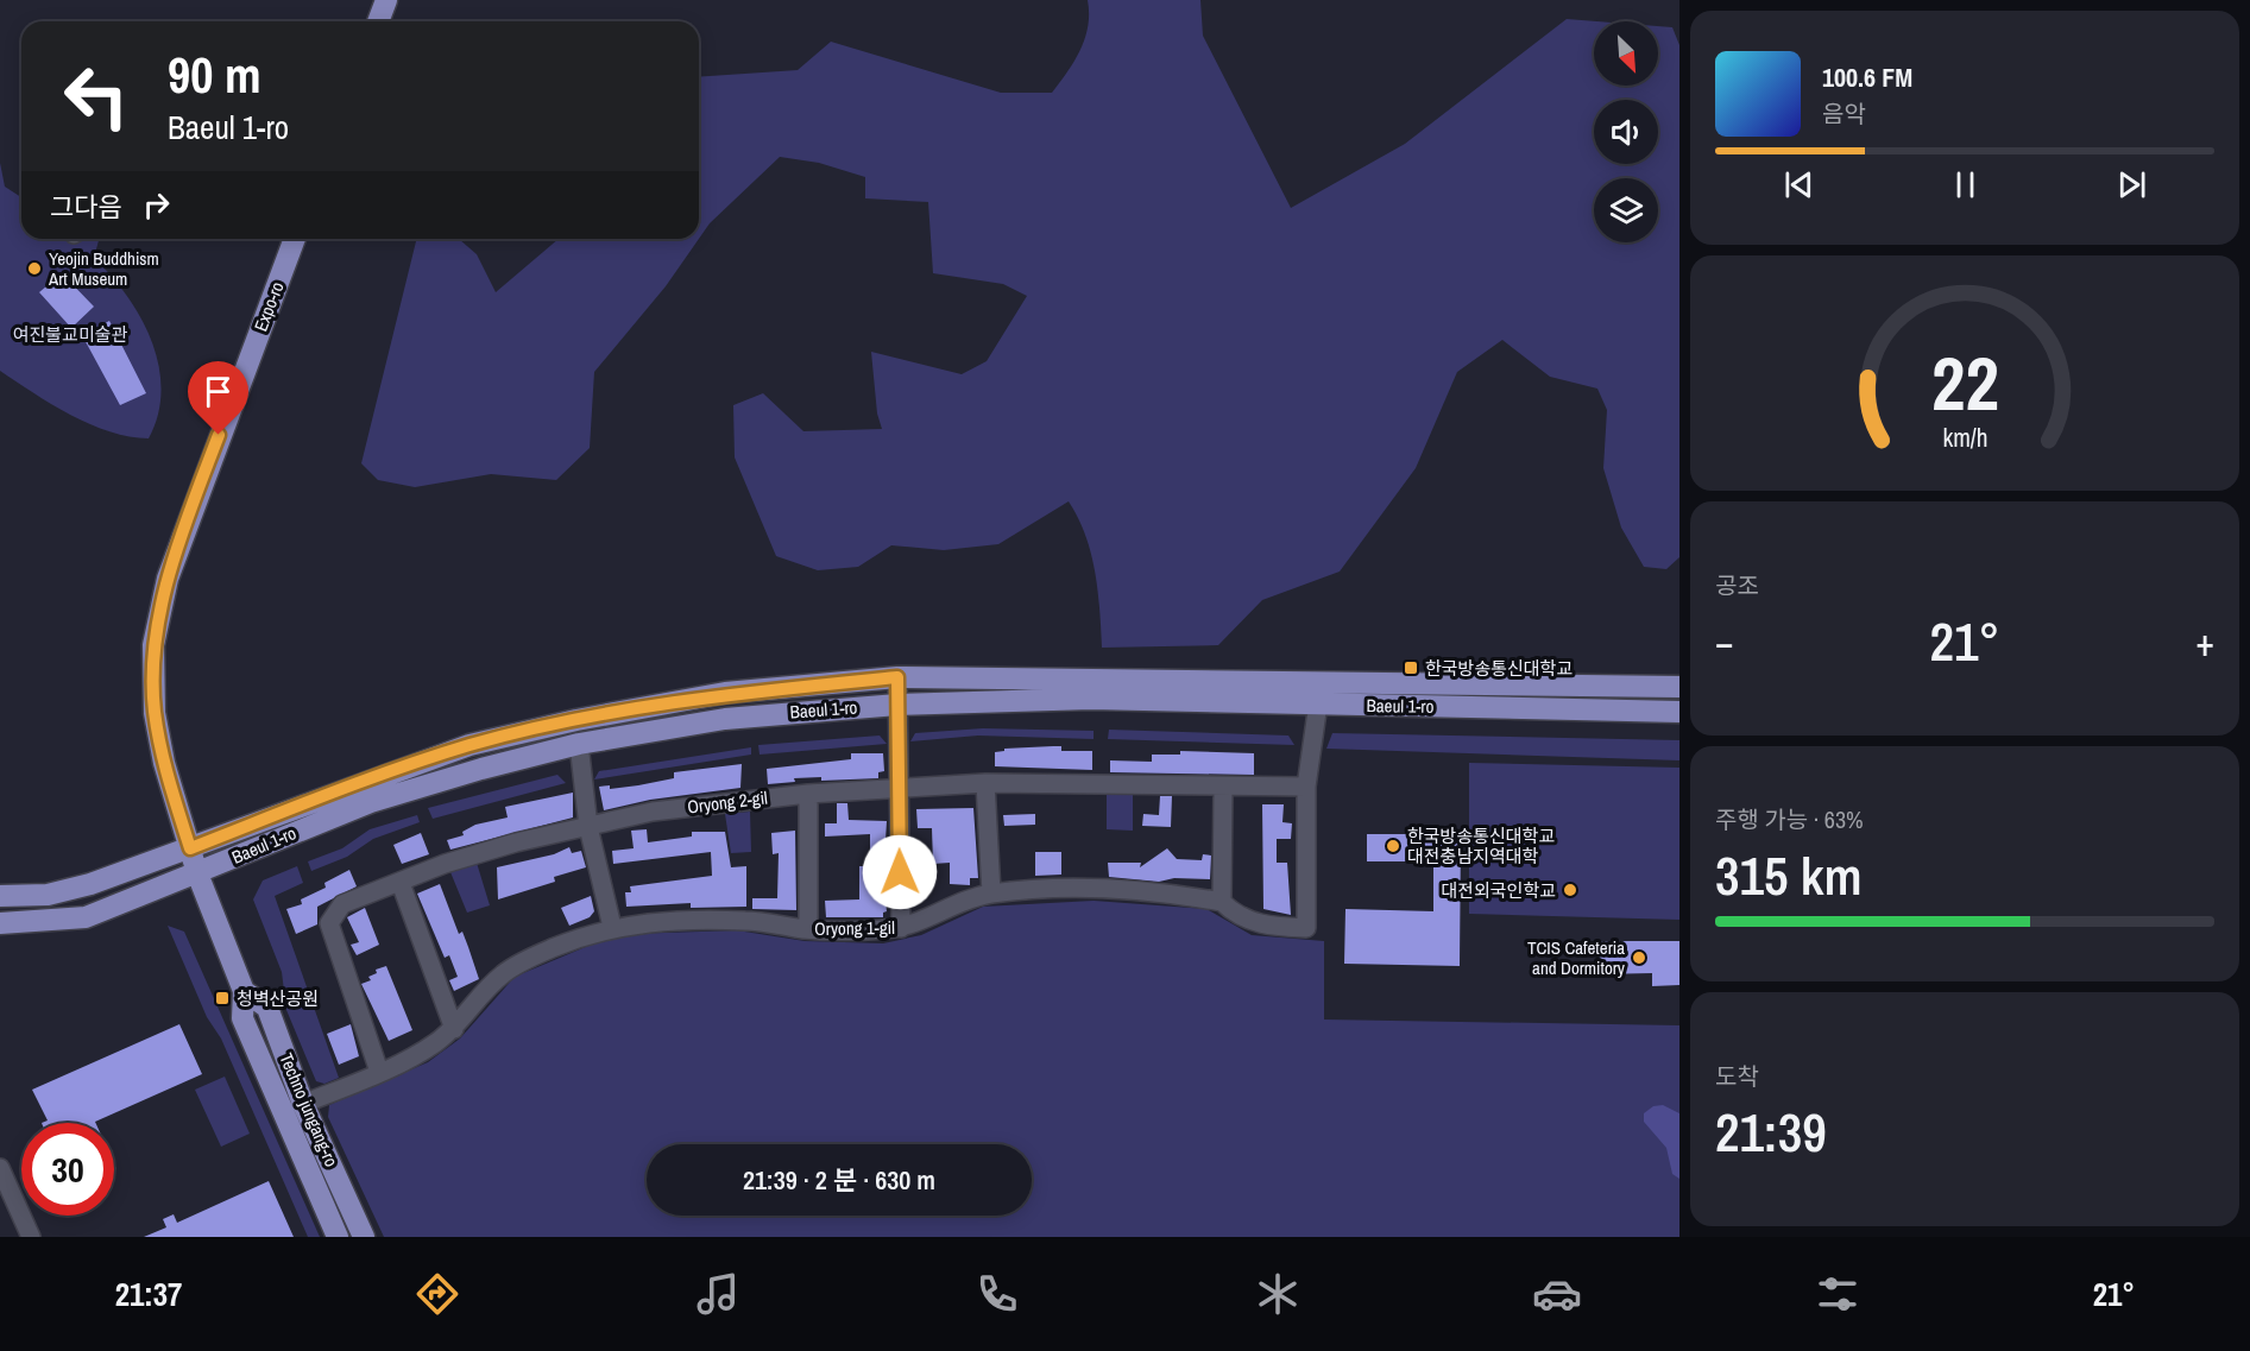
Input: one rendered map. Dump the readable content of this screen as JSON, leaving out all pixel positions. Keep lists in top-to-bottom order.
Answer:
{
  "streets": {
    "main road": ["Expo-ro", "Baeul 1-ro", "Techno jungang-ro"],
    "street": ["Oryong 2-gil", "Oryong 1-gil"]
  },
  "crossings": [
    ["Expo-ro", "Baeul 1-ro"],
    ["Expo-ro", "Techno jungang-ro"],
    ["Baeul 1-ro", "Oryong 1-gil"],
    ["Baeul 1-ro", "Techno jungang-ro"],
    ["Oryong 2-gil", "Oryong 1-gil"],
    ["Oryong 1-gil", "Techno jungang-ro"]
  ],
  "parks": ["여진불교미술관"],
  "places": {
    "other": [
      "Yeojin Buddhism Art Museum",
      "한국방송통신대학교 대전충남지역대학",
      "대전외국인학교",
      "TCIS Cafeteria and Dormitory"
    ],
    "transit": ["한국방송통신대학교", "청벽산공원"]
  },
  "north": "bottom right",
  "page": {
    "turn": ["90 m", "Baeul 1-ro"],
    "song": ["100.6 FM", "음악"],
    "then": "그다음",
    "tile": [
      "공조",
      ["주행 가능 · 63%", "315 km"],
      ["도착", "21:39"]
    ],
    "heat": ["−", "21°", "+"],
    "limit": "30",
    "trip": "21:39 · 2 분 · 630 m",
    "tabs": ["21:37", "21°"],
    "gauge": ["22", "km/h"]
  }
}
